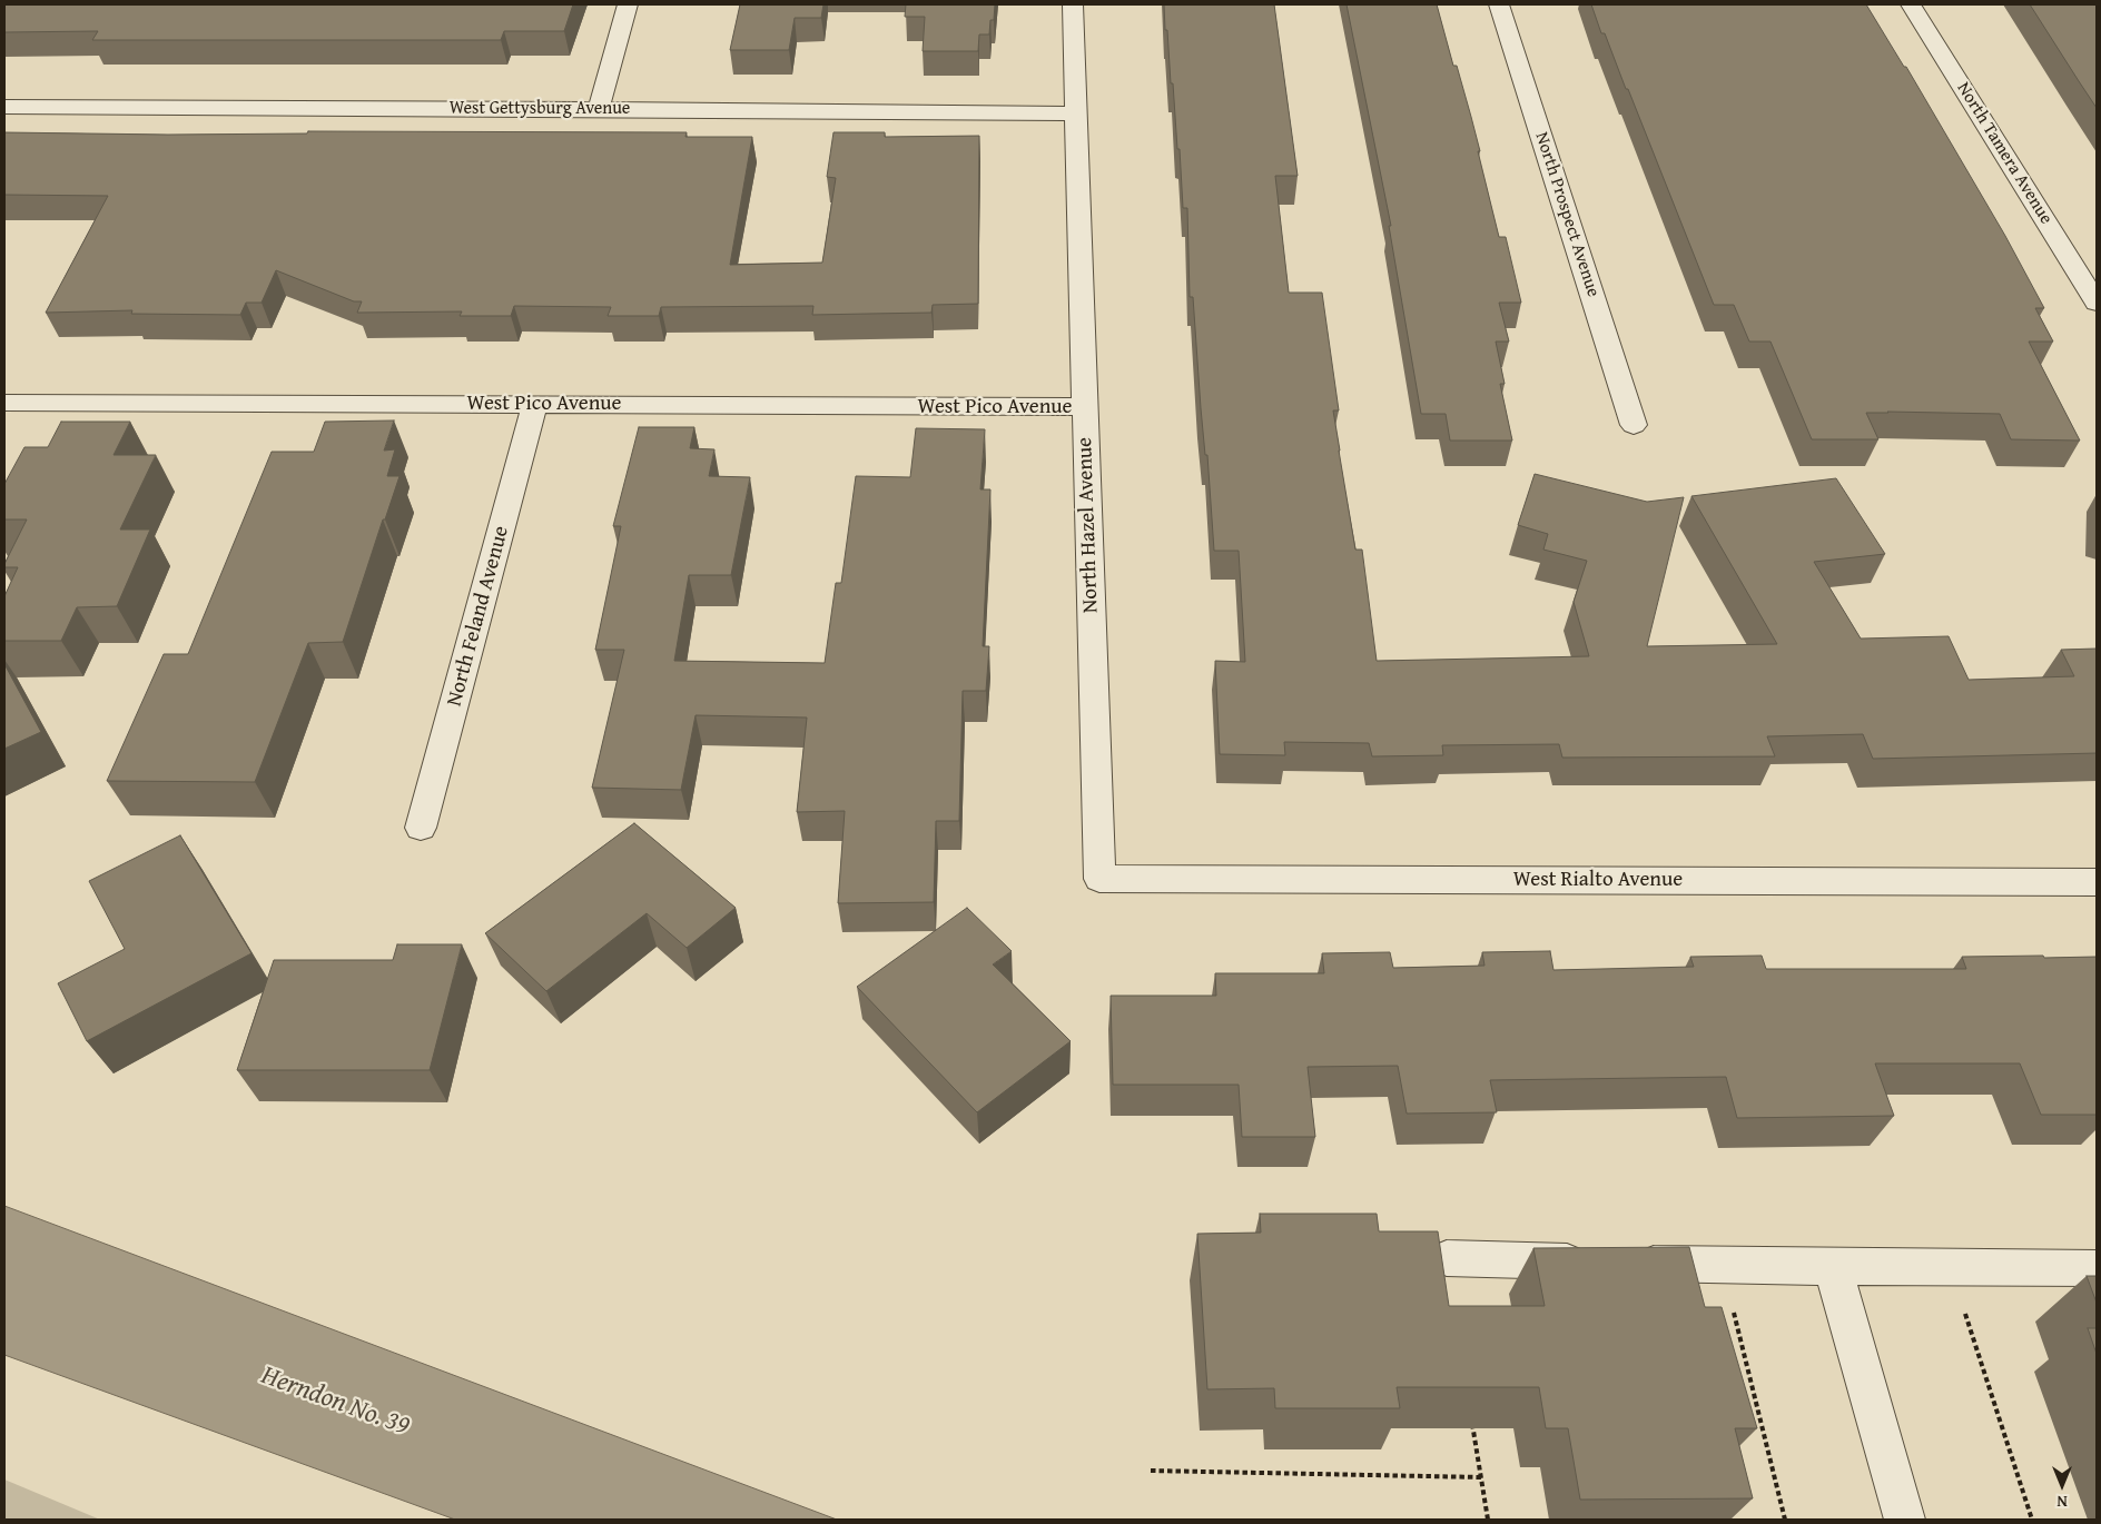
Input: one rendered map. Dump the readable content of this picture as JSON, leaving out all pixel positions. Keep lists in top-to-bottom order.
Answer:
{
  "streets": {
    "street": [
      "West Gettysburg Avenue",
      "North Tamera Avenue",
      "North Prospect Avenue",
      "West Pico Avenue",
      "North Hazel Avenue",
      "North Feland Avenue",
      "West Rialto Avenue"
    ]
  },
  "crossings": [
    ["West Gettysburg Avenue", "North Hazel Avenue"],
    ["West Pico Avenue", "North Hazel Avenue"],
    ["West Pico Avenue", "North Feland Avenue"],
    ["North Hazel Avenue", "West Rialto Avenue"]
  ],
  "water": ["Herndon No. 39"],
  "north": "bottom"
}
